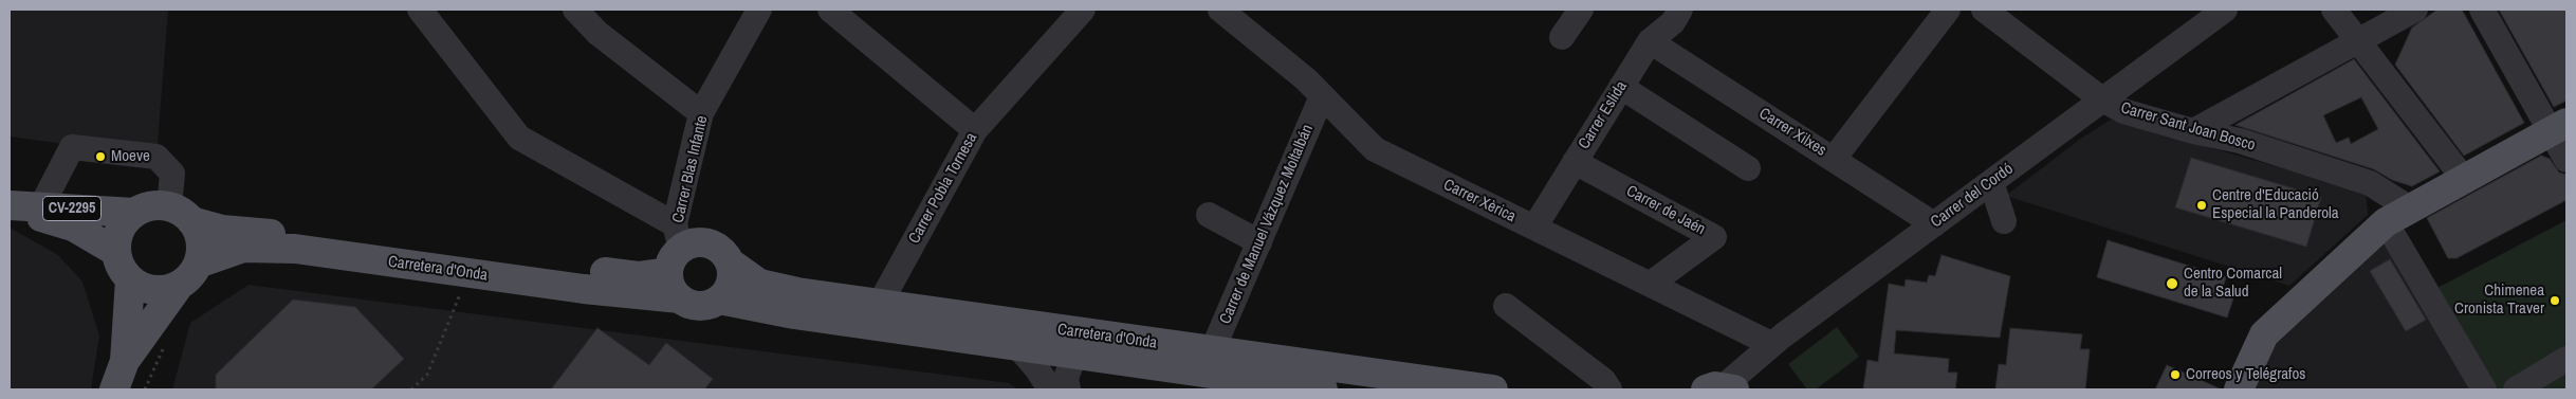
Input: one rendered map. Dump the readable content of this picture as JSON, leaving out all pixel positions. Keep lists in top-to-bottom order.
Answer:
{
  "streets": {
    "main road": ["CV-2295", "Carretera d'Onda"],
    "street": [
      "Carrer Eslida",
      "Carrer Sant Joan Bosco",
      "Carrer Xilxes",
      "Carrer Blas Infante",
      "Carrer Pobla Tornesa",
      "Carrer del Cordó",
      "Carrer Xèrica",
      "Carrer de Jaén",
      "Carrer de Manuel Vázquez Moltalbán"
    ]
  },
  "crossings": [
    ["Carrer Eslida", "Carrer Xilxes"],
    ["Carrer Eslida", "Carrer Xèrica"],
    ["Carrer Eslida", "Carrer de Jaén"],
    ["Carrer Sant Joan Bosco", "Carrer del Cordó"],
    ["Carrer Xilxes", "Carrer del Cordó"],
    ["Carrer Blas Infante", "Carretera d'Onda"],
    ["Carrer Pobla Tornesa", "Carretera d'Onda"],
    ["Carrer del Cordó", "Carrer Xèrica"],
    ["Carrer Xèrica", "Carrer de Jaén"],
    ["Carrer Xèrica", "Carrer de Manuel Vázquez Moltalbán"],
    ["CV-2295", "Carretera d'Onda"],
    ["Carrer de Manuel Vázquez Moltalbán", "Carretera d'Onda"]
  ],
  "places": [
    "Moeve",
    "Centre d'Educació Especial la Panderola",
    "Centro Comarcal de la Salud",
    "Chimenea Cronista Traver",
    "Correos y Telégrafos"
  ]
}
